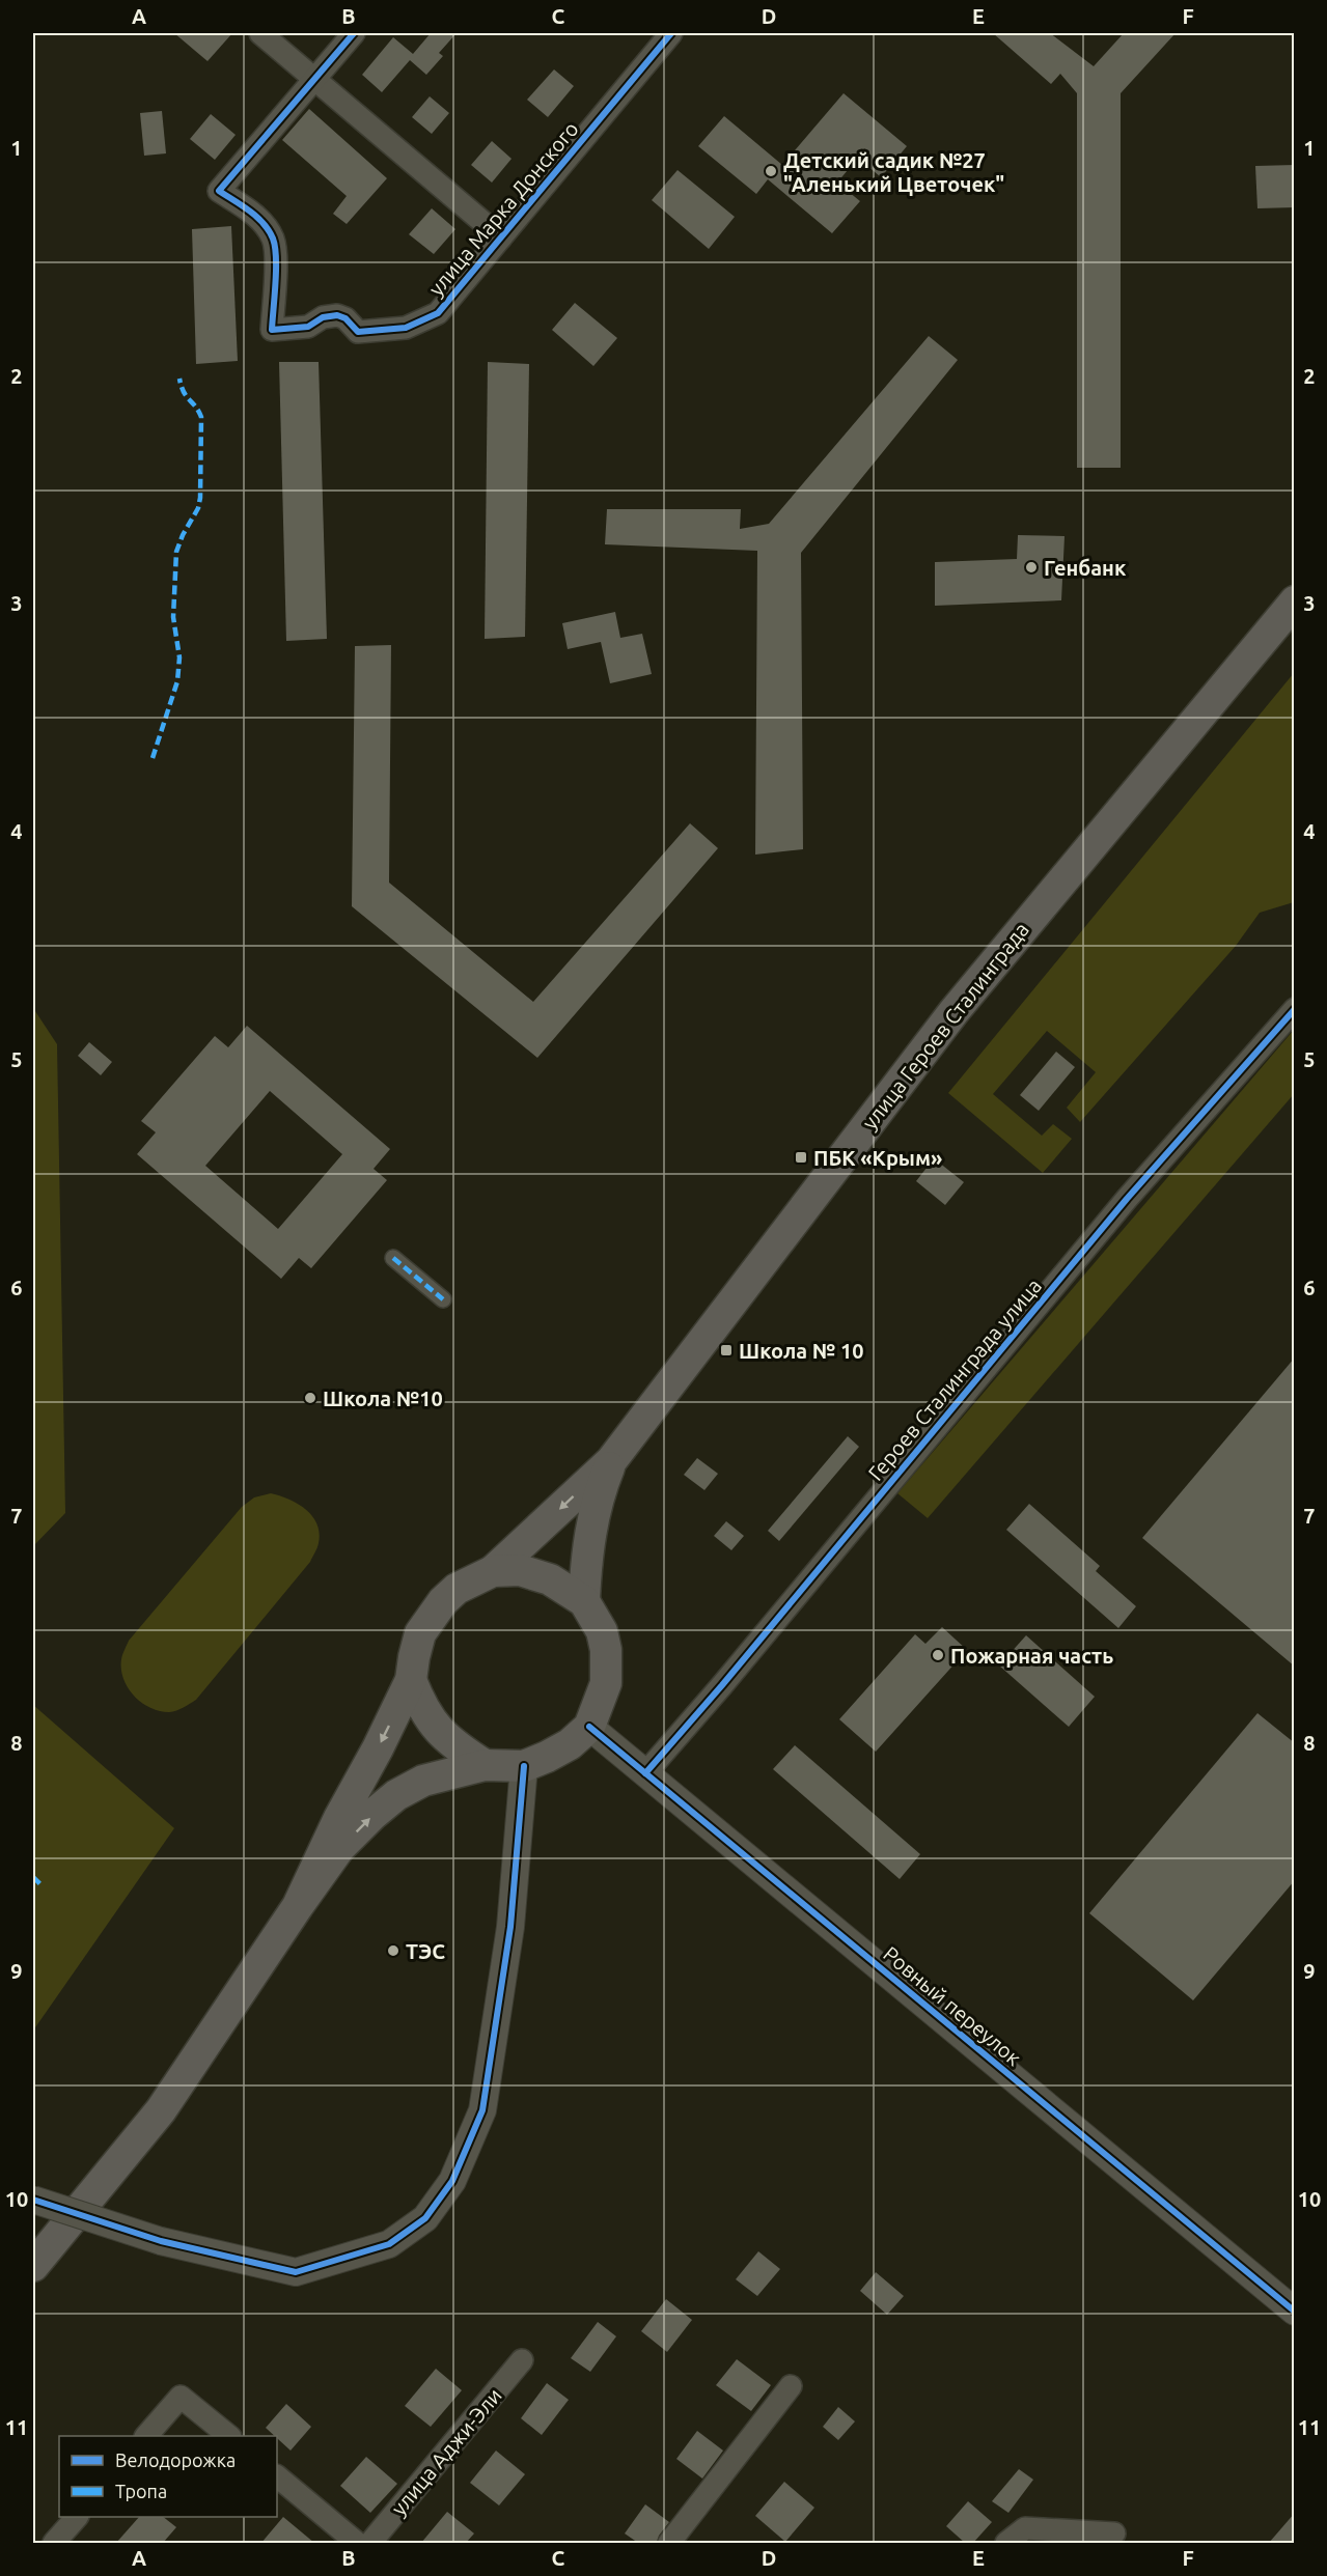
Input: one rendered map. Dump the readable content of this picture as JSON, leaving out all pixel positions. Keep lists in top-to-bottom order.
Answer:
{
  "streets": {
    "main road": ["улица Героев Сталинграда"],
    "street": [
      "улица Марка Донского",
      "Героев Сталинграда улица",
      "Ровный переулок",
      "улица Аджи-Эли"
    ]
  },
  "crossings": [
    ["улица Героев Сталинграда", "Ровный переулок"],
    ["Героев Сталинграда улица", "Ровный переулок"]
  ],
  "places": {
    "other": [
      "Детский садик №27 \"Аленький Цветочек\"",
      "Генбанк",
      "Школа №10",
      "Пожарная часть",
      "ТЭС"
    ],
    "transit": ["ПБК «Крым»", "Школа № 10"]
  },
  "legend": ["Велодорожка", "Тропа"],
  "grid": {
    "columns": [
      "A",
      "B",
      "C",
      "D",
      "E",
      "F"
    ],
    "rows": [
      "1",
      "2",
      "3",
      "4",
      "5",
      "6",
      "7",
      "8",
      "9",
      "10",
      "11"
    ]
  }
}
